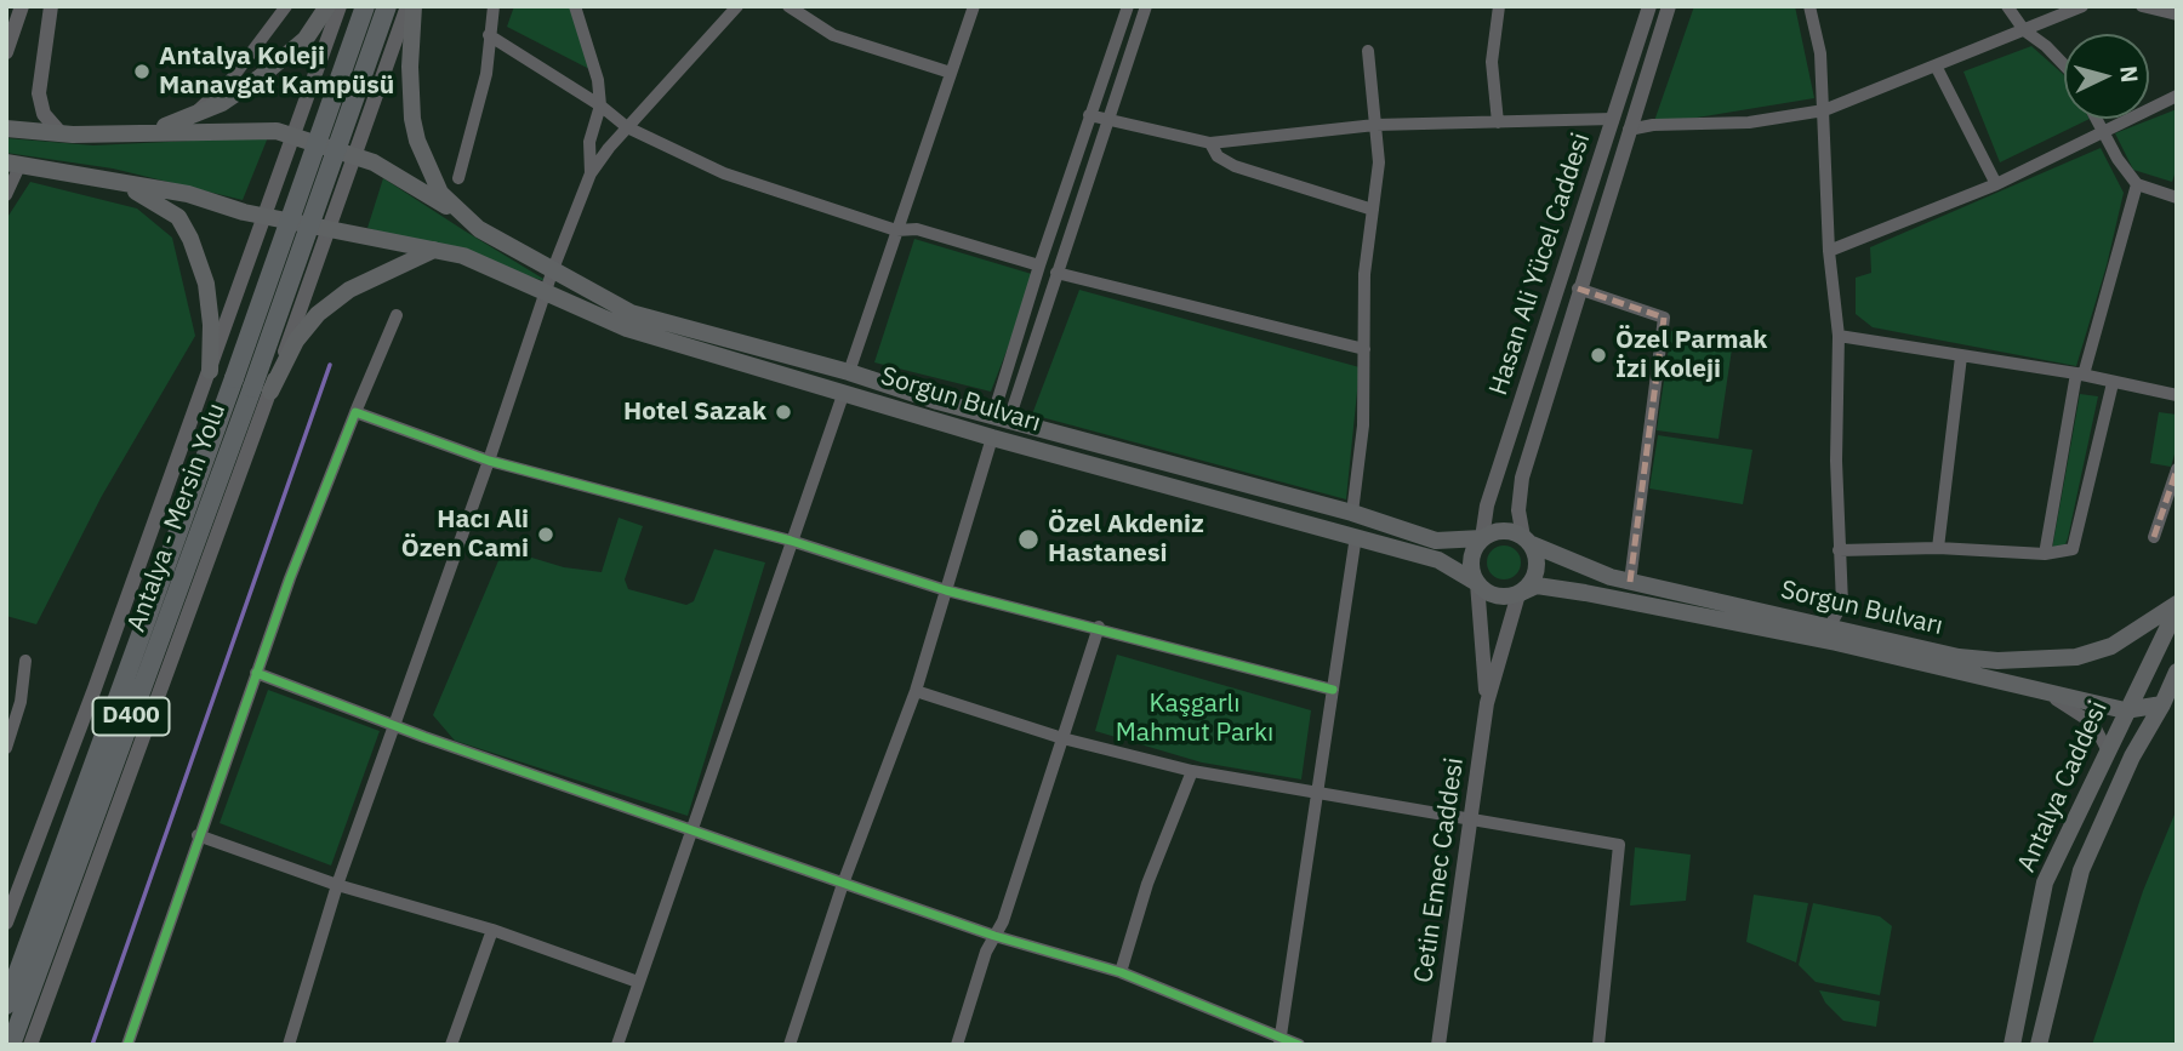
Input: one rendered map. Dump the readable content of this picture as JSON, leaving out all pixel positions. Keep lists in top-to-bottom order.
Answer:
{
  "streets": {
    "highway": ["Antalya - Mersin Yolu", "D400"],
    "main road": ["Sorgun Bulvarı", "Antalya Caddesi"],
    "street": ["Hasan Ali Yücel Caddesi", "Cetin Emec Caddesi"]
  },
  "crossings": [
    ["Hasan Ali Yücel Caddesi", "Sorgun Bulvarı"],
    ["Sorgun Bulvarı", "Antalya Caddesi"]
  ],
  "parks": ["Kaşgarlı Mahmut Parkı"],
  "places": [
    "Antalya Koleji Manavgat Kampüsü",
    "Özel Parmak İzi Koleji",
    "Hotel Sazak",
    "Hacı Ali Özen Cami",
    "Özel Akdeniz Hastanesi"
  ],
  "north": "right"
}
